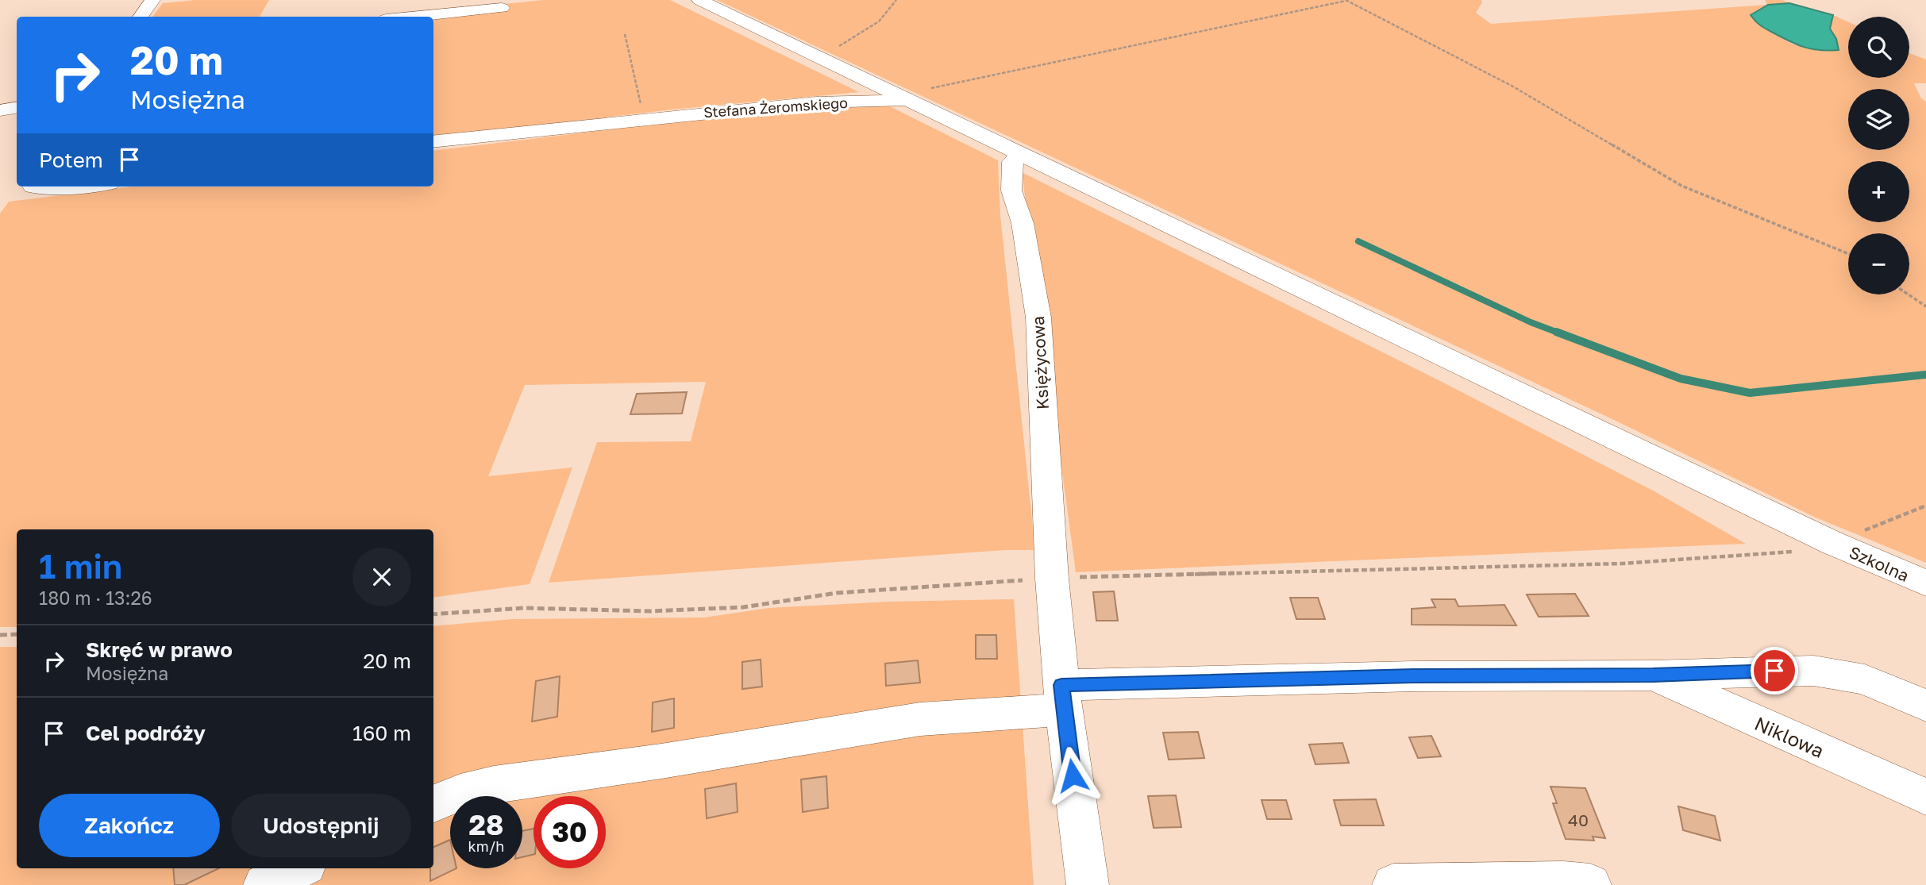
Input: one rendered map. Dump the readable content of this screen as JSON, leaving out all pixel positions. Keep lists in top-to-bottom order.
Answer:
{
  "streets": {
    "street": [
      "Stefana Żeromskiego",
      "Księżycowa",
      "Szkolna",
      "Niklowa"
    ]
  },
  "crossings": [
    ["Stefana Żeromskiego", "Szkolna"],
    ["Księżycowa", "Szkolna"]
  ],
  "house_numbers": ["40"],
  "page": {
    "map_buttons": ["+", "−"],
    "turn": ["20 m", "Mosiężna"],
    "then": "Potem",
    "heading": ["1 min", "180 m · 13:26"],
    "list": [
      {
        "name": "Skręć w prawo",
        "note": "Mosiężna",
        "value": "20 m"
      },
      {
        "name": "Cel podróży",
        "value": "160 m"
      }
    ],
    "buttons": ["Zakończ", "Udostępnij"],
    "speed": "28 km/h",
    "limit": "30"
  }
}
